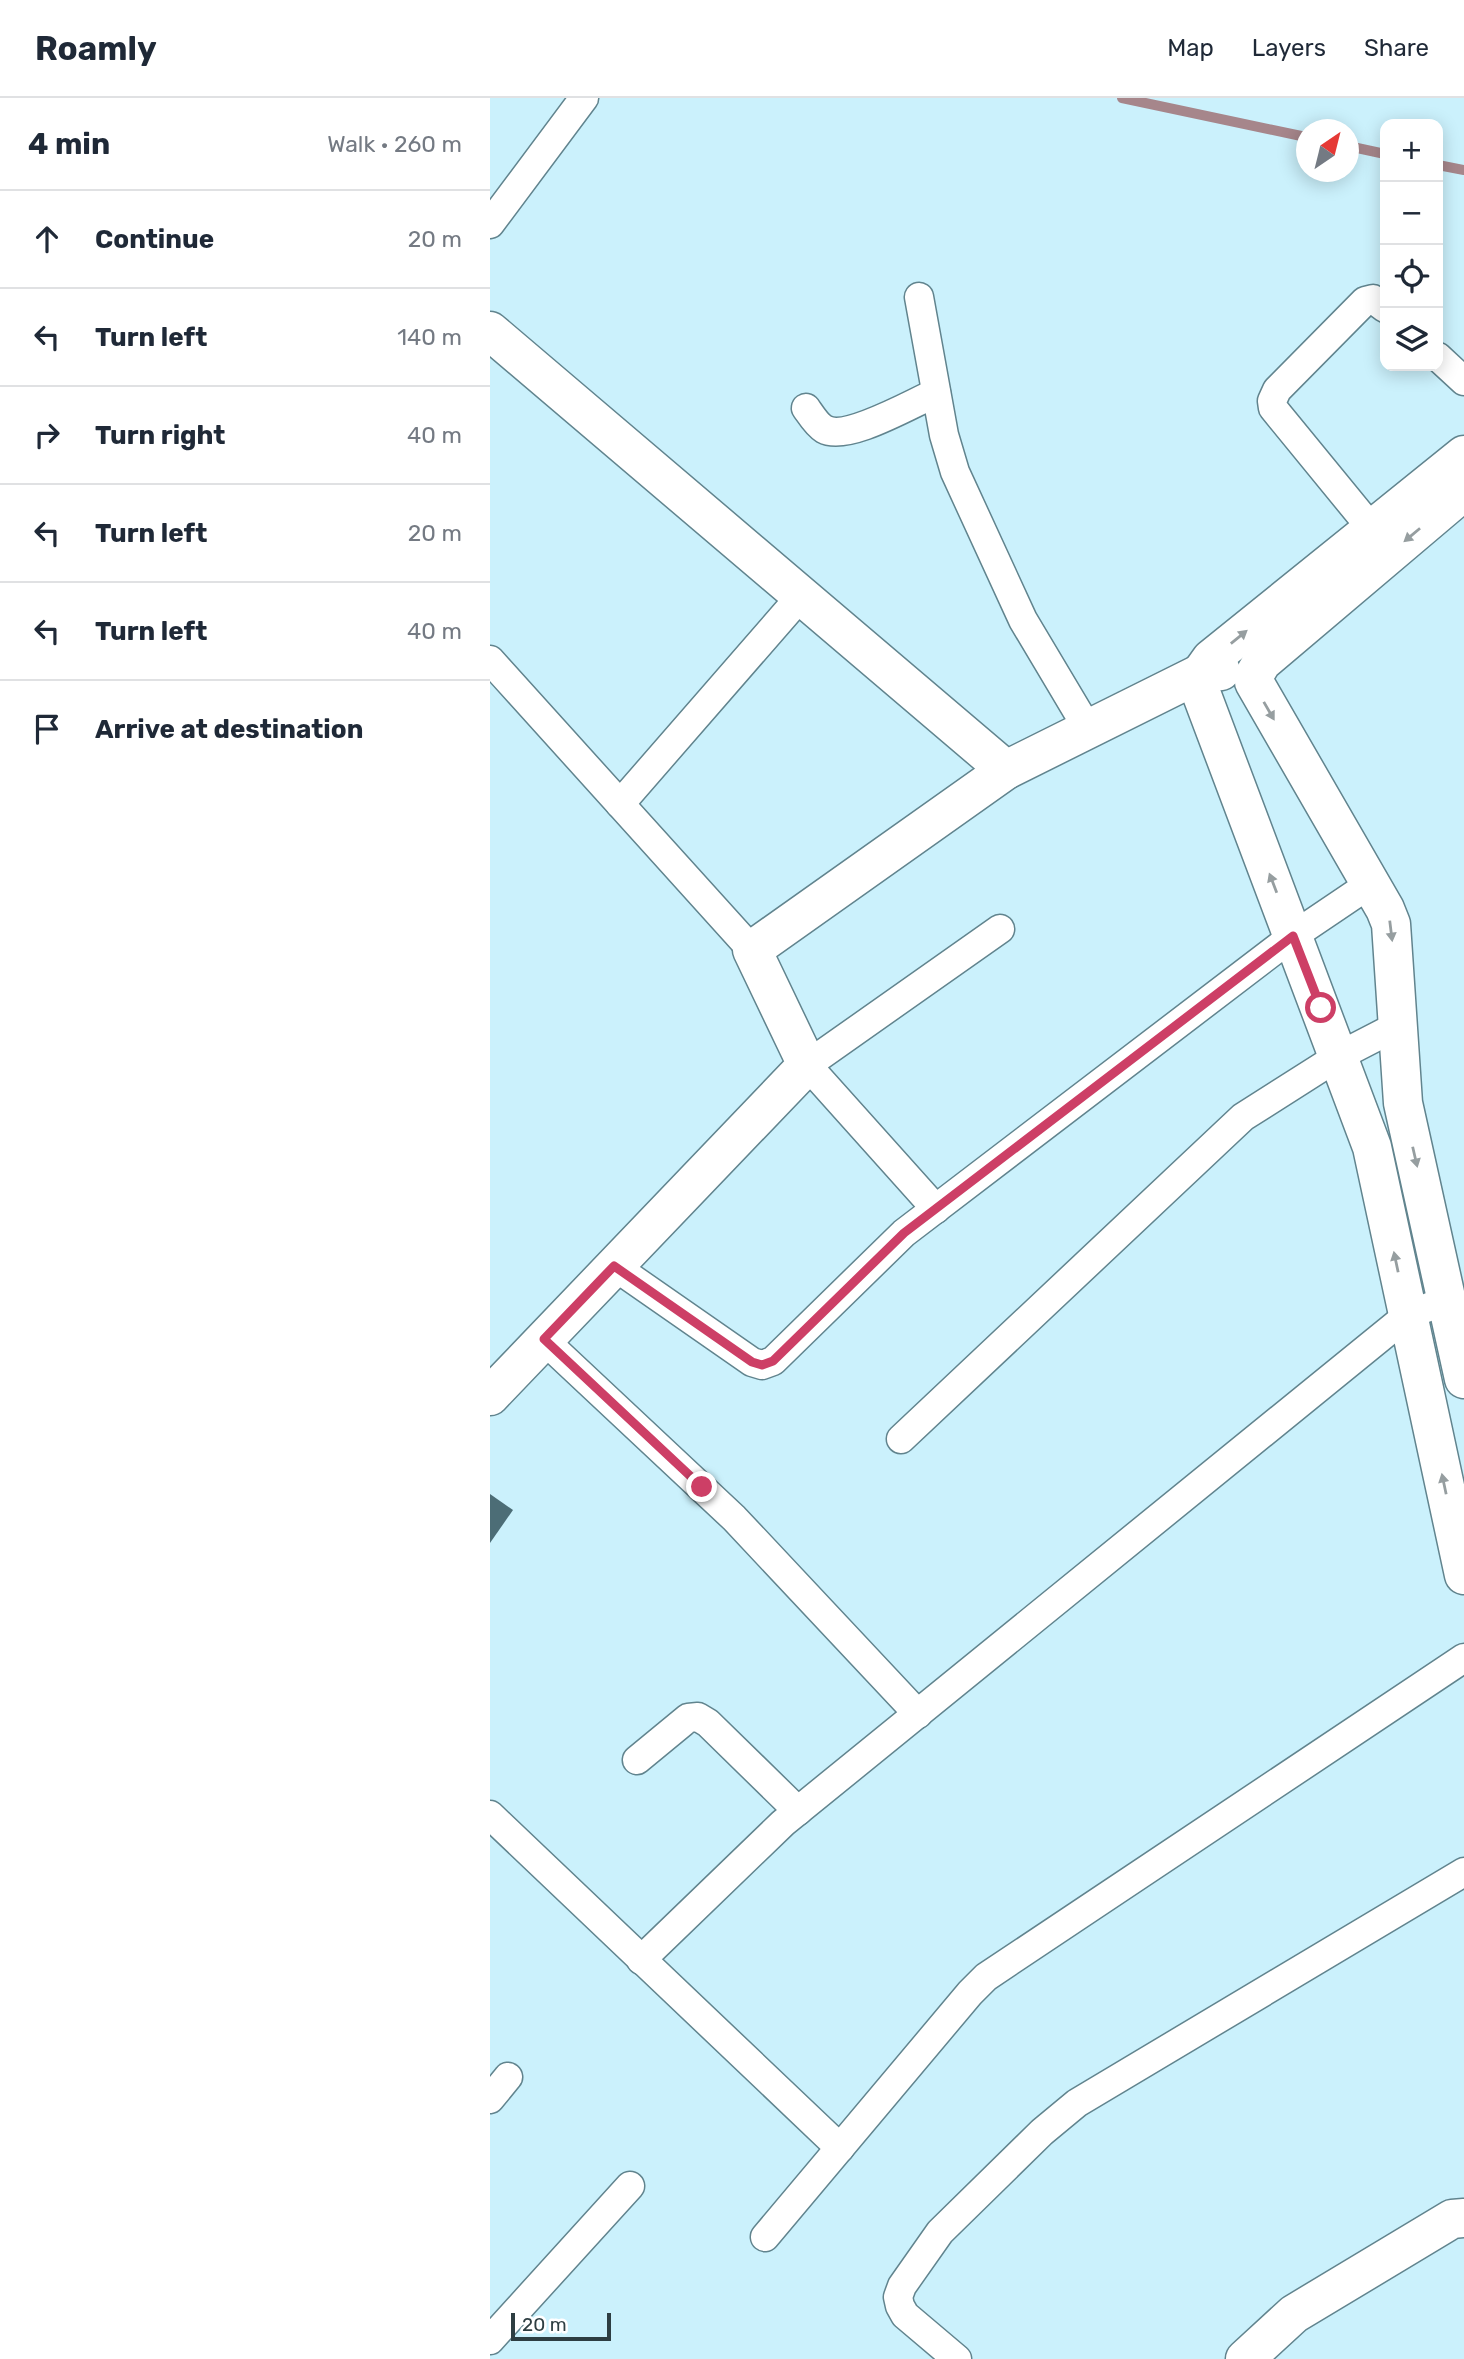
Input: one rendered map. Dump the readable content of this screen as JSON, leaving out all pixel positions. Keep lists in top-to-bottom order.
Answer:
{
  "scale_bar": "20 m",
  "north": "top right",
  "page": {
    "header": "Roamly",
    "nav": ["Map", "Layers", "Share"],
    "heading": ["4 min", "Walk · 260 m"],
    "map_buttons": ["+", "−"],
    "list": [
      ["Continue", "20 m"],
      ["Turn left", "140 m"],
      ["Turn right", "40 m"],
      ["Turn left", "20 m"],
      ["Turn left", "40 m"],
      "Arrive at destination"
    ],
    "scale": "20 m"
  }
}
